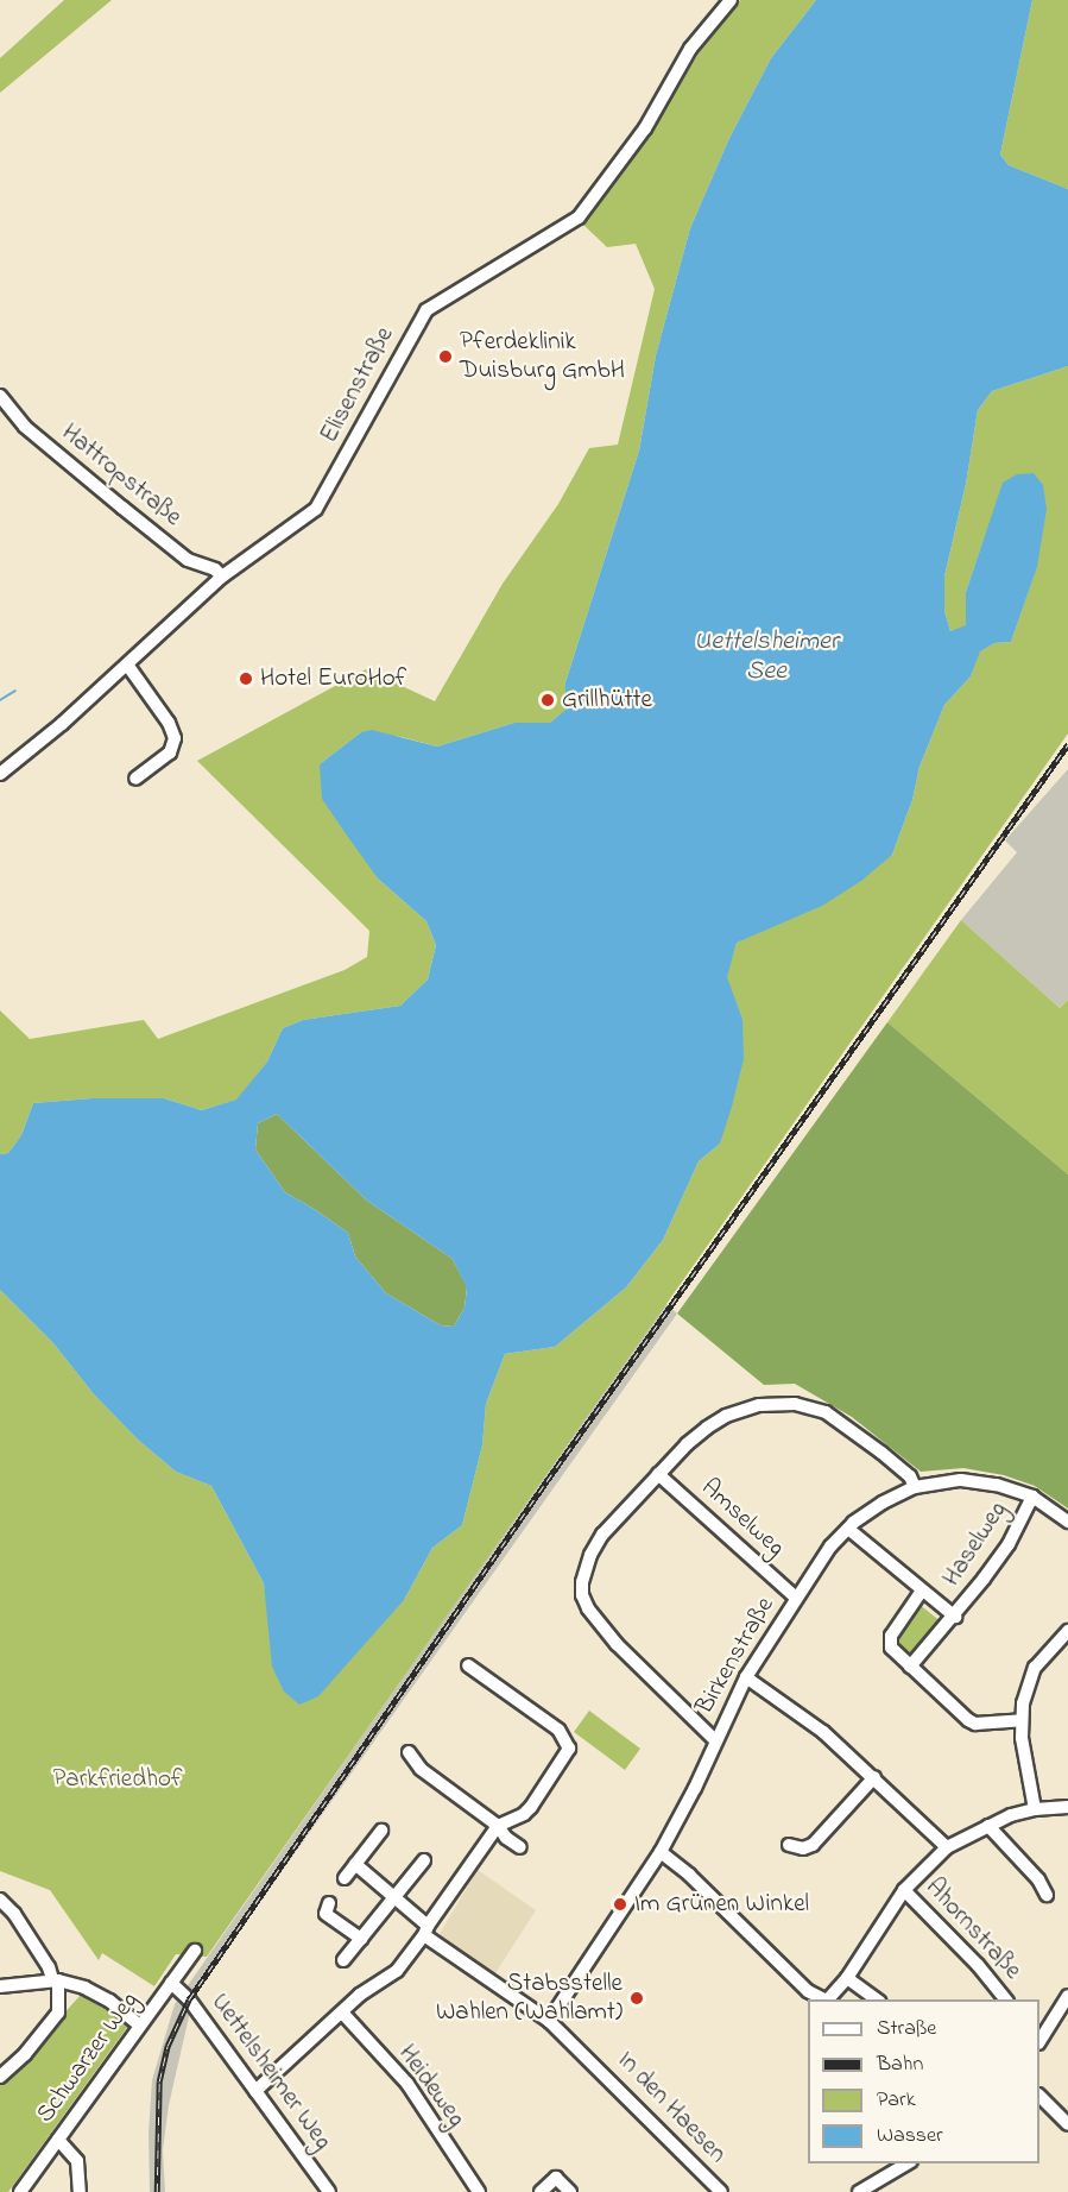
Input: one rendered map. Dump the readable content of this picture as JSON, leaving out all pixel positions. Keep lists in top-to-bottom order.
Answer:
{
  "streets": {
    "street": [
      "Elisenstraße",
      "Hattropstraße",
      "Amselweg",
      "Haselweg",
      "Birkenstraße",
      "Ahornstraße",
      "Schwarzer Weg",
      "Uettelsheimer Weg",
      "Heideweg",
      "In den Haesen"
    ]
  },
  "crossings": [
    ["Elisenstraße", "Hattropstraße"],
    ["Amselweg", "Birkenstraße"],
    ["Haselweg", "Birkenstraße"],
    ["Birkenstraße", "In den Haesen"],
    ["Schwarzer Weg", "Uettelsheimer Weg"]
  ],
  "water": ["Uettelsheimer See"],
  "parks": ["Parkfriedhof"],
  "places": [
    "Pferdeklinik Duisburg GmbH",
    "Hotel EuroHof",
    "Grillhütte",
    "Im Grünen Winkel",
    "Stabsstelle Wahlen (Wahlamt)"
  ],
  "legend": [
    "Straße",
    "Bahn",
    "Park",
    "Wasser"
  ]
}
